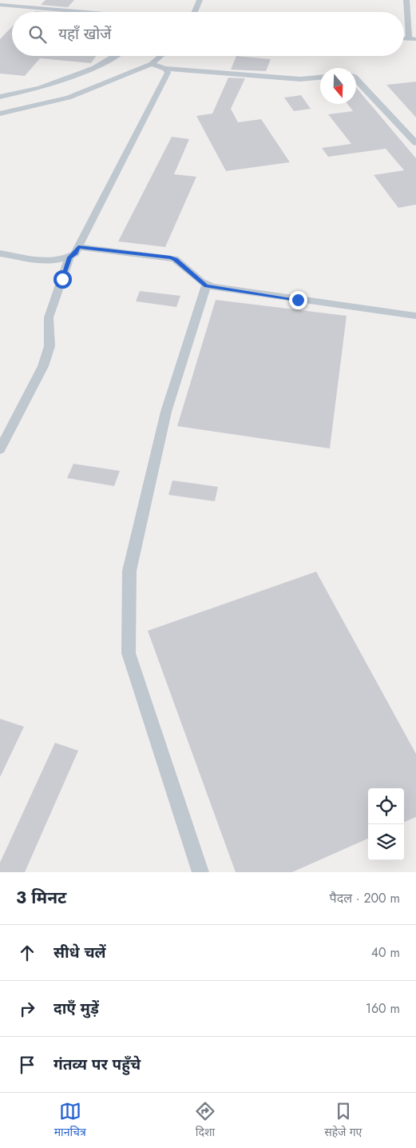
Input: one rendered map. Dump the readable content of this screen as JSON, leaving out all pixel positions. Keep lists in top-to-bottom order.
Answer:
{
  "north": "bottom",
  "page": {
    "search": "यहाँ खोजें",
    "heading": ["3 मिनट", "पैदल · 200 m"],
    "list": [
      ["सीधे चलें", "40 m"],
      ["दाएँ मुड़ें", "160 m"],
      "गंतव्य पर पहुँचे"
    ],
    "nav": ["मानचित्र", "दिशा", "सहेजे गए"]
  }
}
